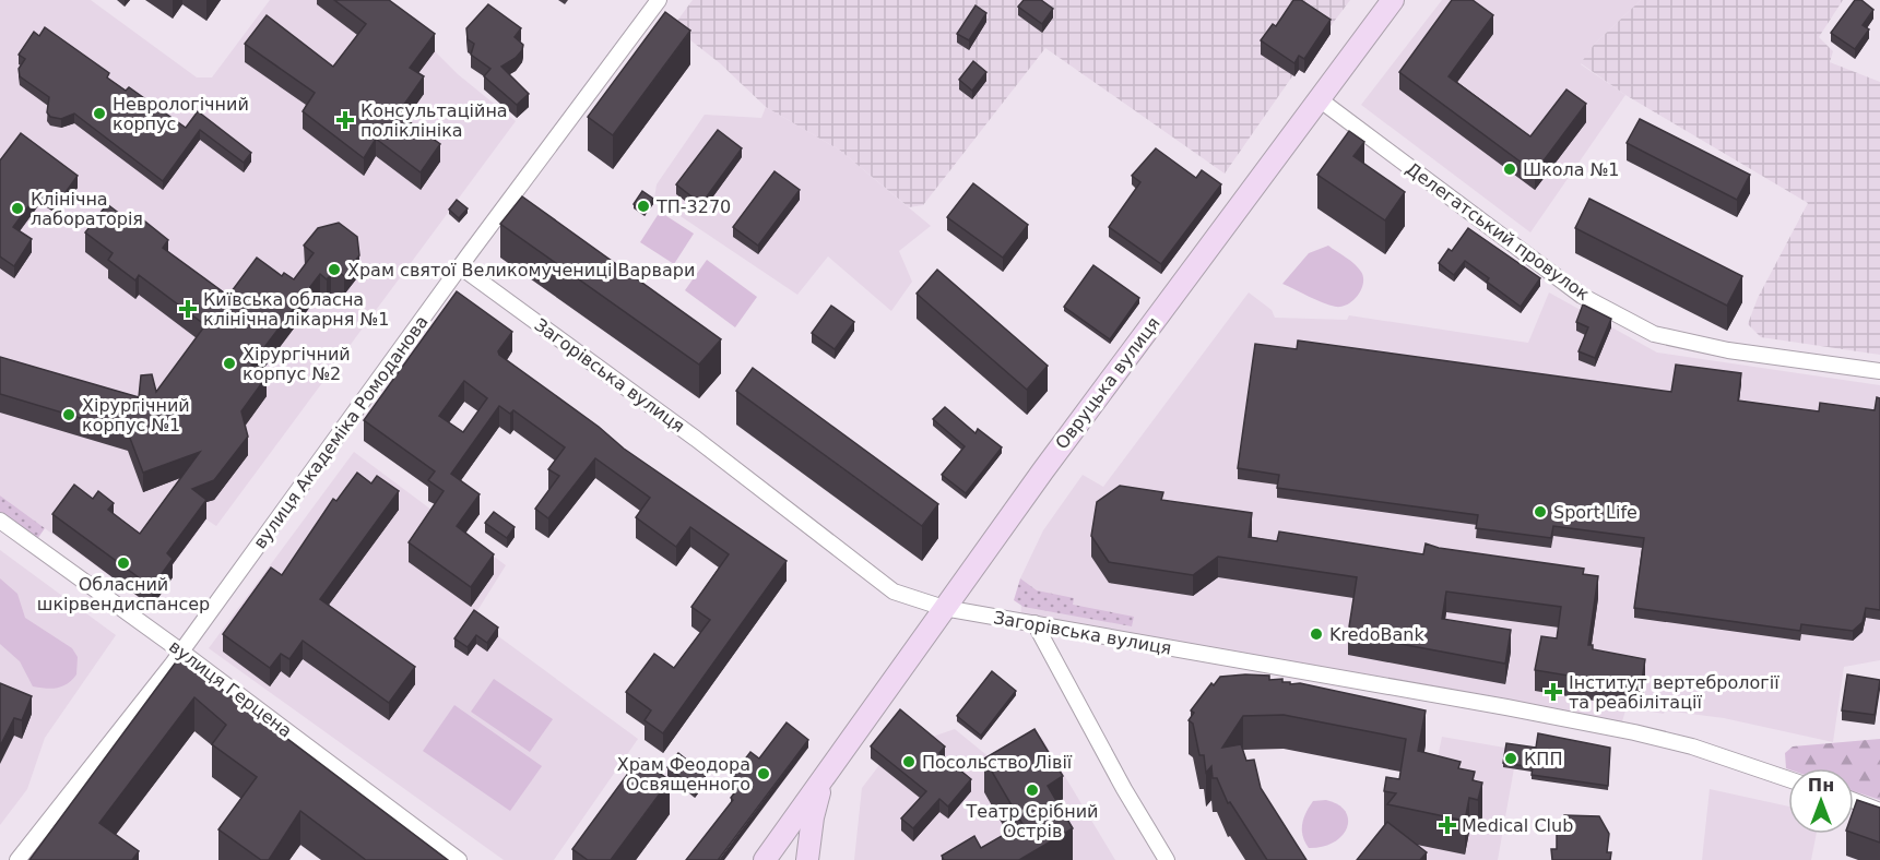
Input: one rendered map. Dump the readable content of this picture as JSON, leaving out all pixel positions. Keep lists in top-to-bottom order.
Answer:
{
  "streets": {
    "street": [
      "Делегатський провулок",
      "Загорівська вулиця",
      "Овруцька вулиця",
      "вулиця Академіка Ромоданова",
      "вулиця Герцена"
    ]
  },
  "crossings": [
    ["Делегатський провулок", "Овруцька вулиця"],
    ["Загорівська вулиця", "Овруцька вулиця"],
    ["Загорівська вулиця", "вулиця Академіка Ромоданова"],
    ["вулиця Академіка Ромоданова", "вулиця Герцена"]
  ],
  "places": {
    "other": [
      "Неврологічний корпус",
      "Школа №1",
      "ТП-3270",
      "Клінічна лабораторія",
      "Храм святої Великомучениці Варвари",
      "Хірургічний корпус №2",
      "Хірургічний корпус №1",
      "Sport Life",
      "Обласний шкірвендиспансер",
      "KredoBank",
      "КПП",
      "Посольство Лівії",
      "Храм Феодора Освященного",
      "Театр Срібний Острів"
    ],
    "health": [
      "Консультаційна поліклініка",
      "Київська обласна клінічна лікарня №1",
      "Інститут вертебрології та реабілітації",
      "Medical Club"
    ]
  },
  "north": "top"
}
